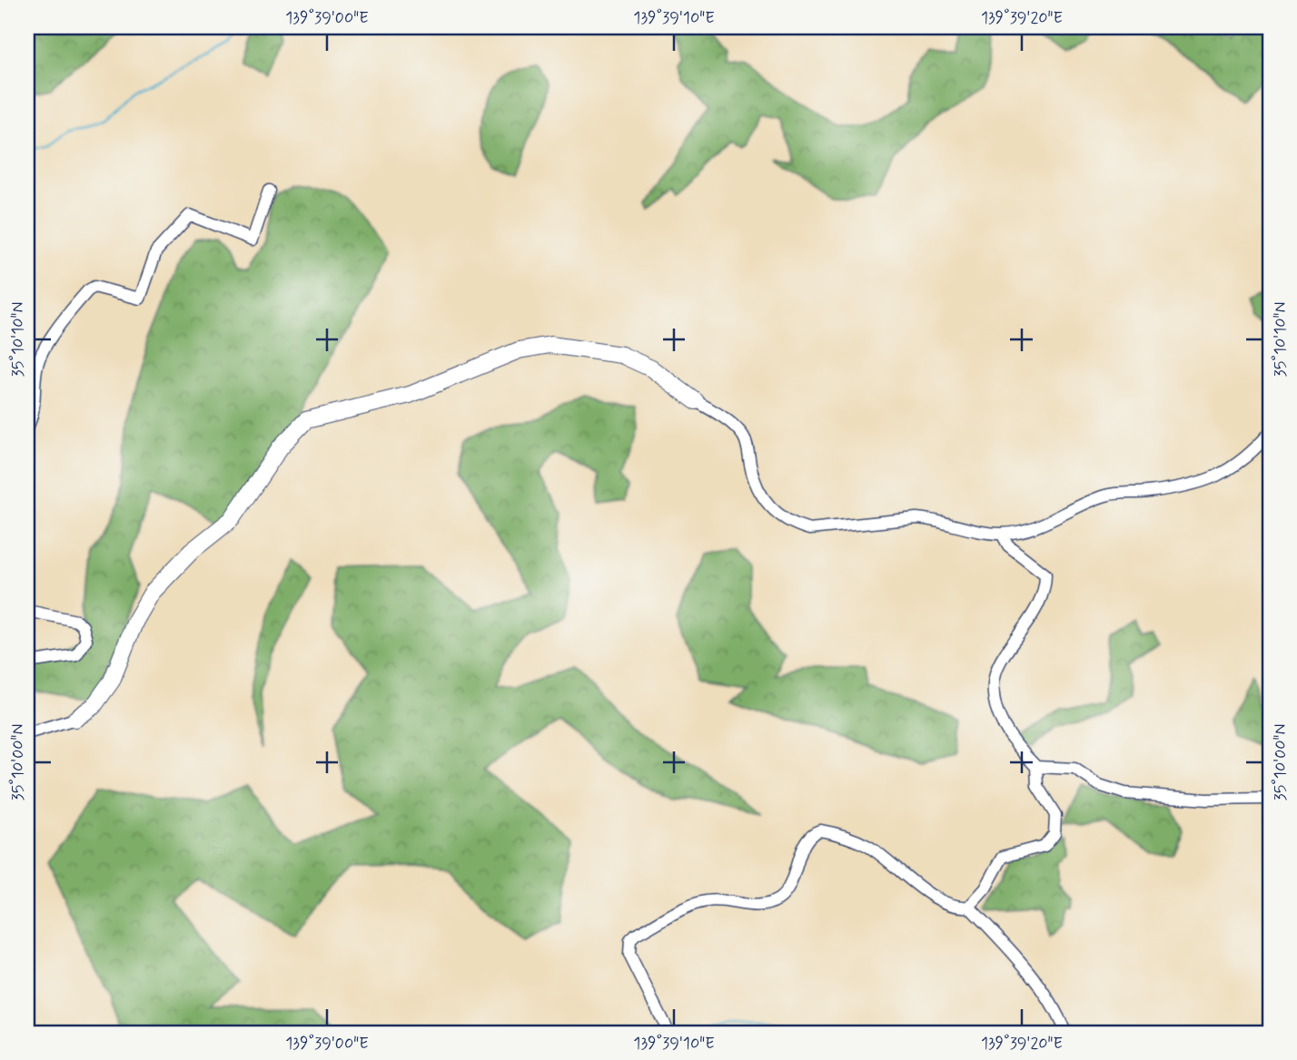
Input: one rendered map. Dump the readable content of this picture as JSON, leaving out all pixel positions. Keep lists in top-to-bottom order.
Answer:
{
  "coordinates": [
    "139°39'00\"E",
    "139°39'10\"E",
    "139°39'20\"E",
    "35°10'10\"N",
    "35°10'00\"N"
  ]
}
